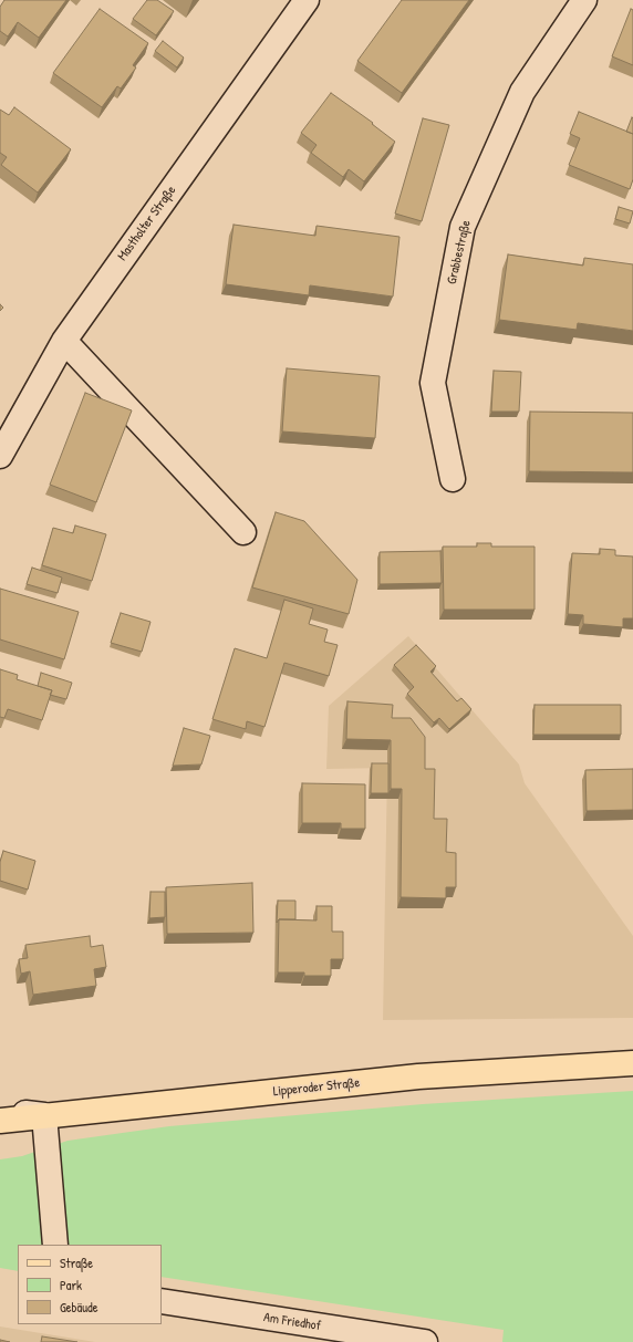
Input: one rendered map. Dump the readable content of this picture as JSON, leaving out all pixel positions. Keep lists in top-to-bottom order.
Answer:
{
  "streets": {
    "main road": ["Lipperoder Straße"],
    "street": ["Mastholter Straße", "Grabbestraße", "Am Friedhof"]
  },
  "legend": ["Straße", "Park", "Gebäude"]
}
